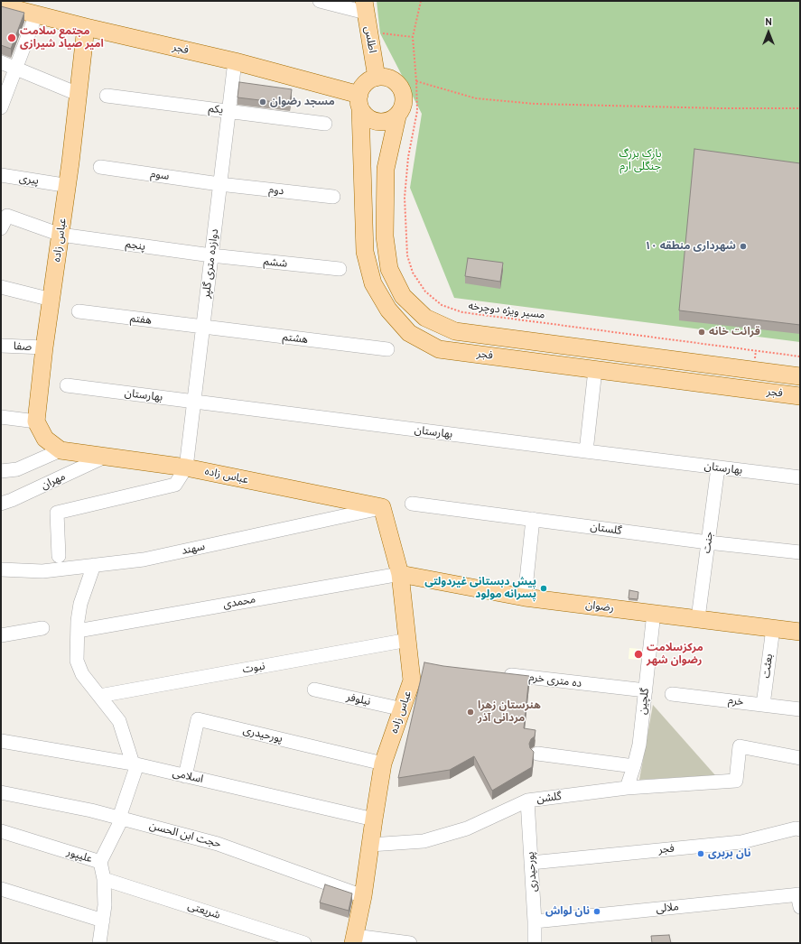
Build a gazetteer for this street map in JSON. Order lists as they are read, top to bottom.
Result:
{
  "streets": {
    "main road": [
      "اطلس",
      "فجر",
      "عباس زاده",
      "رضوان"
    ],
    "street": [
      "یکم",
      "سوم",
      "پیری",
      "دوم",
      "پنجم",
      "ششم",
      "دوازده متری گلپر",
      "هفتم",
      "هشتم",
      "صفا",
      "بهارستان",
      "مهران",
      "گلستان",
      "جنت",
      "سهند",
      "محمدی",
      "بعثت",
      "نبوت",
      "ده متری خرم",
      "نیلوفر",
      "گلچین",
      "خرم",
      "پورحیدری",
      "اسلامی",
      "گلشن",
      "حجت ابن الحسن",
      "علیپور",
      "ملالی",
      "شریعتی"
    ],
    "path": ["مسیر ویژه دوچرخه"]
  },
  "crossings": [
    ["اطلس", "فجر"],
    ["فجر", "عباس زاده"],
    ["فجر", "دوازده متری گلپر"],
    ["فجر", "پورحیدری"],
    ["یکم", "دوازده متری گلپر"],
    ["سوم", "دوم"],
    ["سوم", "دوازده متری گلپر"],
    ["دوم", "دوازده متری گلپر"],
    ["عباس زاده", "پنجم"],
    ["عباس زاده", "دوازده متری گلپر"],
    ["عباس زاده", "صفا"],
    ["عباس زاده", "مهران"],
    ["عباس زاده", "سهند"],
    ["عباس زاده", "محمدی"],
    ["عباس زاده", "رضوان"],
    ["عباس زاده", "نبوت"],
    ["عباس زاده", "نیلوفر"],
    ["عباس زاده", "پورحیدری"],
    ["عباس زاده", "اسلامی"],
    ["عباس زاده", "گلشن"],
    ["عباس زاده", "حجت ابن الحسن"],
    ["پنجم", "ششم"],
    ["پنجم", "دوازده متری گلپر"],
    ["ششم", "دوازده متری گلپر"],
    ["دوازده متری گلپر", "هفتم"],
    ["دوازده متری گلپر", "هشتم"],
    ["دوازده متری گلپر", "بهارستان"],
    ["هفتم", "هشتم"],
    ["بهارستان", "جنت"],
    ["گلستان", "جنت"],
    ["جنت", "رضوان"],
    ["محمدی", "رضوان"],
    ["رضوان", "بعثت"],
    ["رضوان", "گلچین"],
    ["بعثت", "خرم"],
    ["ده متری خرم", "گلچین"],
    ["گلچین", "گلشن"],
    ["پورحیدری", "اسلامی"],
    ["پورحیدری", "گلشن"],
    ["پورحیدری", "ملالی"],
    ["علیپور", "شریعتی"]
  ],
  "parks": ["پارک بزرگ جنگلی ارم"],
  "places": [
    "مجتمع سلامت امیر صیاد شیرازی",
    "مسجد رضوان",
    "شهرداری منطقه ۱۰",
    "قرائت خانه",
    "پیش دبستانی غیردولتی پسرانه مولود",
    "مرکزسلامت رضوان شهر",
    "هنرستان زهرا مردانی آذر",
    "نان بربری",
    "نان لواش"
  ],
  "north": "top"
}
